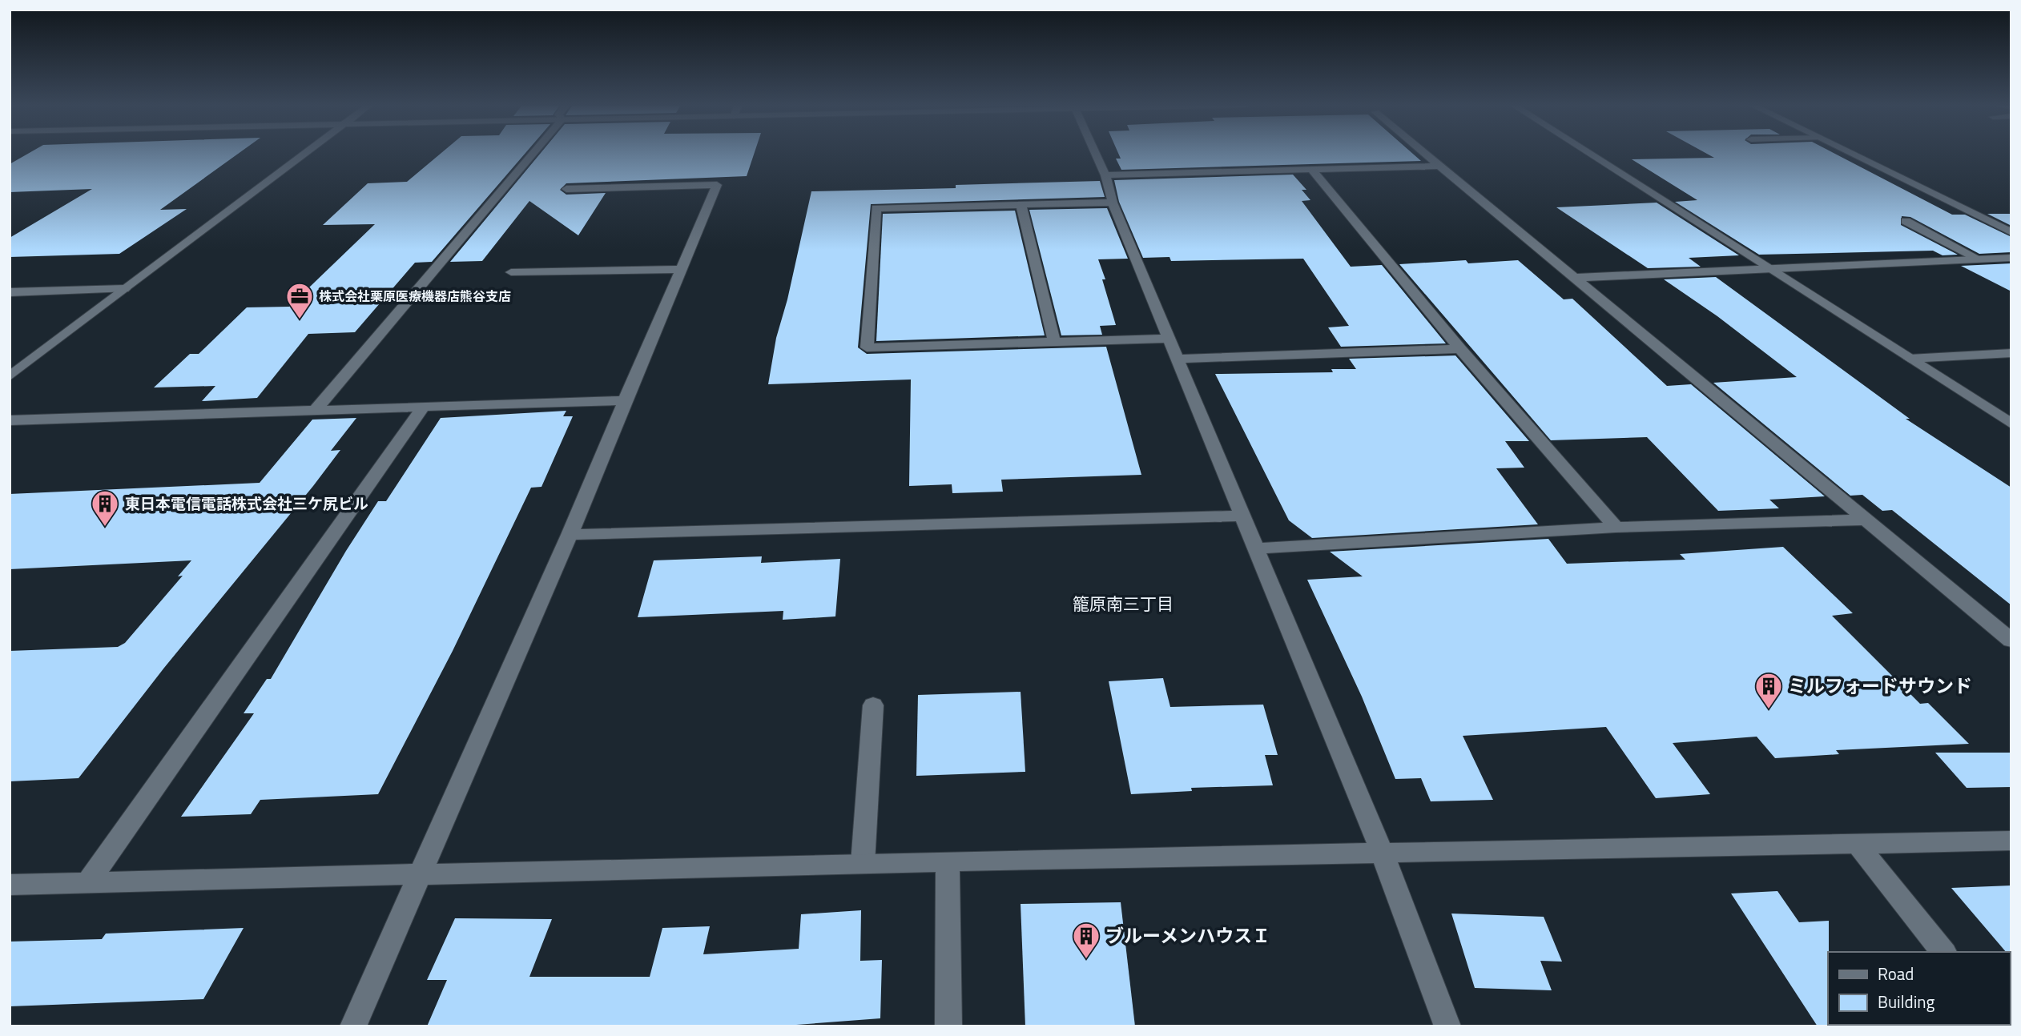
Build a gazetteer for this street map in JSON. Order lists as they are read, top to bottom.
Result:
{
  "districts": ["籠原南三丁目"],
  "places": {
    "office": ["株式会社栗原医療機器店熊谷支店"],
    "building": ["東日本電信電話株式会社三ケ尻ビル", "ミルフォードサウンド", "ブルーメンハウスＩ"]
  },
  "legend": ["Road", "Building"]
}
